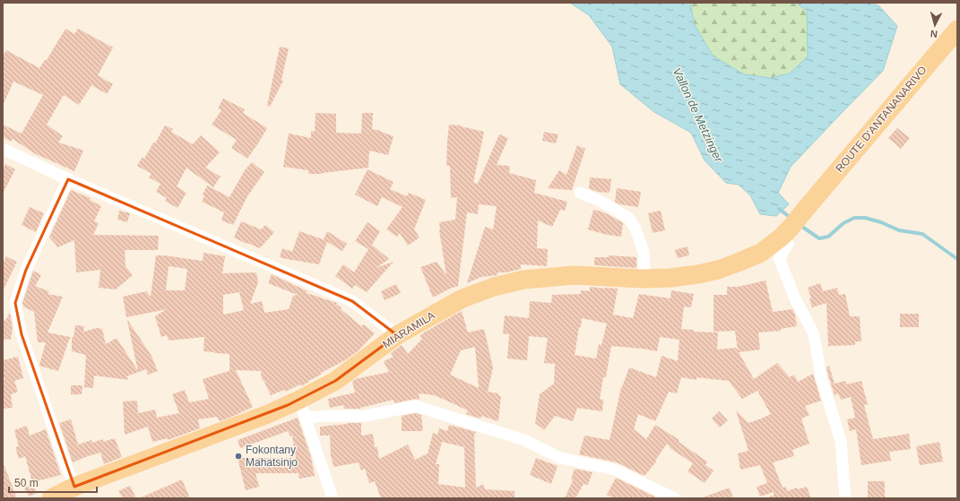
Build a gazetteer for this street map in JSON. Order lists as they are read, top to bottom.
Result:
{
  "streets": {
    "main road": ["ROUTE D'ANTANANARIVO", "MIARAMILA"]
  },
  "crossings": [
    ["ROUTE D'ANTANANARIVO", "MIARAMILA"]
  ],
  "water": ["Vallon de Metzinger"],
  "places": ["Fokontany Mahatsinjo"],
  "scale_bar": "50 m",
  "north": "bottom"
}
